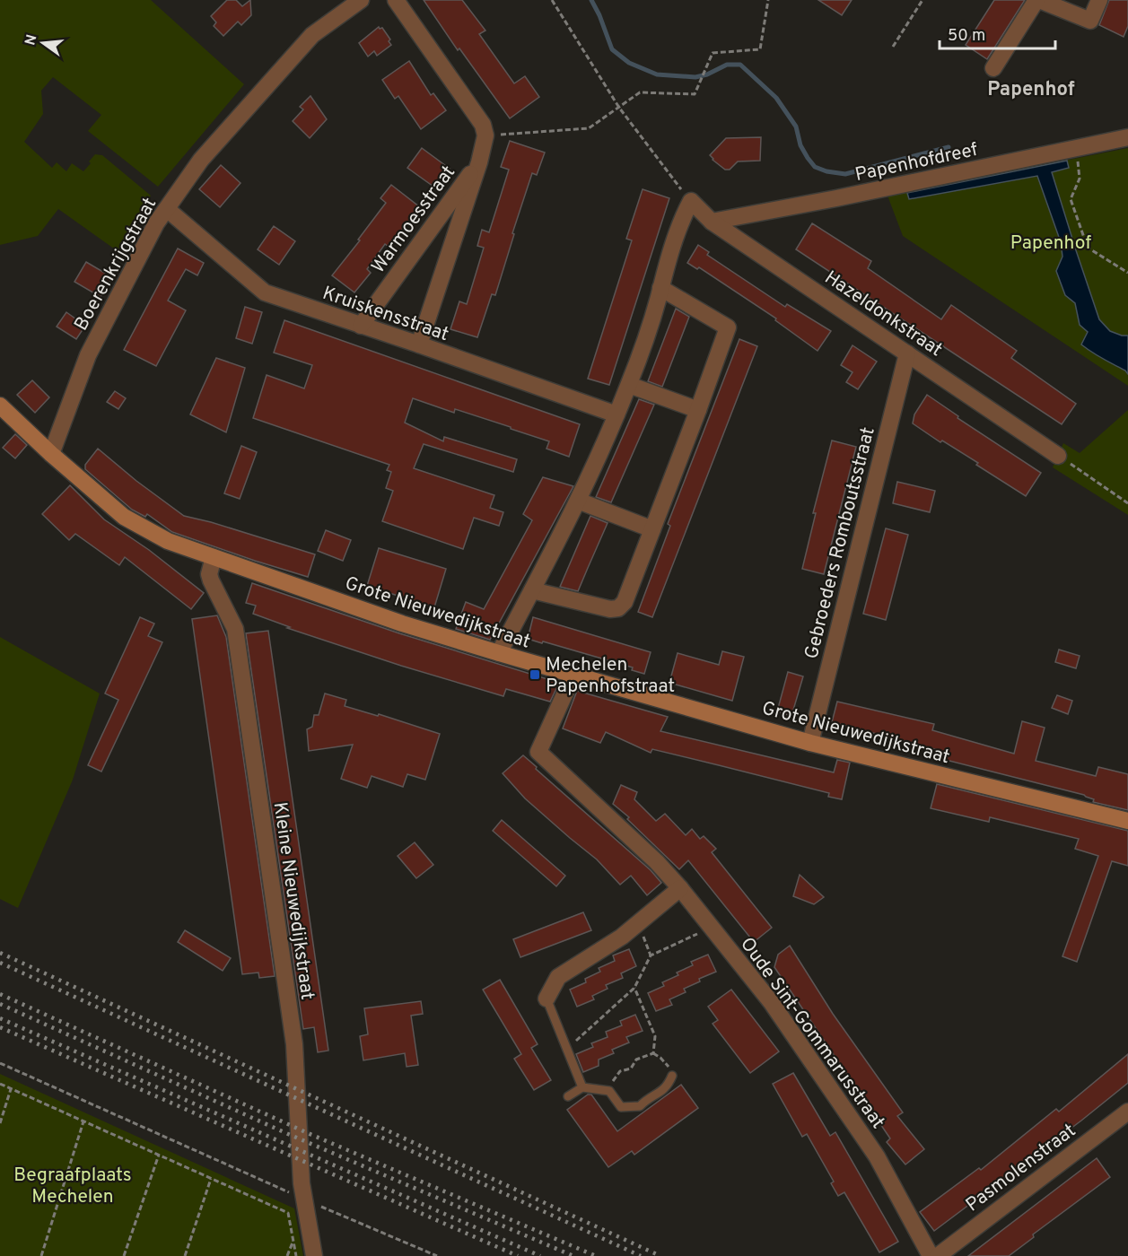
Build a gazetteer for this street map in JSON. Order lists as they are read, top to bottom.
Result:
{
  "streets": {
    "main road": ["Grote Nieuwedijkstraat"],
    "street": [
      "Papenhofdreef",
      "Warmoesstraat",
      "Boerenkrijgstraat",
      "Kruiskensstraat",
      "Hazeldonkstraat",
      "Gebroeders Romboutsstraat",
      "Kleine Nieuwedijkstraat",
      "Oude Sint-Gommarusstraat",
      "Pasmolenstraat"
    ]
  },
  "crossings": [
    ["Papenhofdreef", "Hazeldonkstraat"],
    ["Warmoesstraat", "Kruiskensstraat"],
    ["Boerenkrijgstraat", "Kruiskensstraat"],
    ["Boerenkrijgstraat", "Grote Nieuwedijkstraat"],
    ["Hazeldonkstraat", "Gebroeders Romboutsstraat"],
    ["Gebroeders Romboutsstraat", "Grote Nieuwedijkstraat"],
    ["Grote Nieuwedijkstraat", "Kleine Nieuwedijkstraat"],
    ["Grote Nieuwedijkstraat", "Oude Sint-Gommarusstraat"]
  ],
  "districts": ["Papenhof"],
  "parks": ["Papenhof", "Begraafplaats Mechelen"],
  "places": {
    "transit": ["Mechelen Papenhofstraat"]
  },
  "scale_bar": "50 m",
  "north": "left"
}
